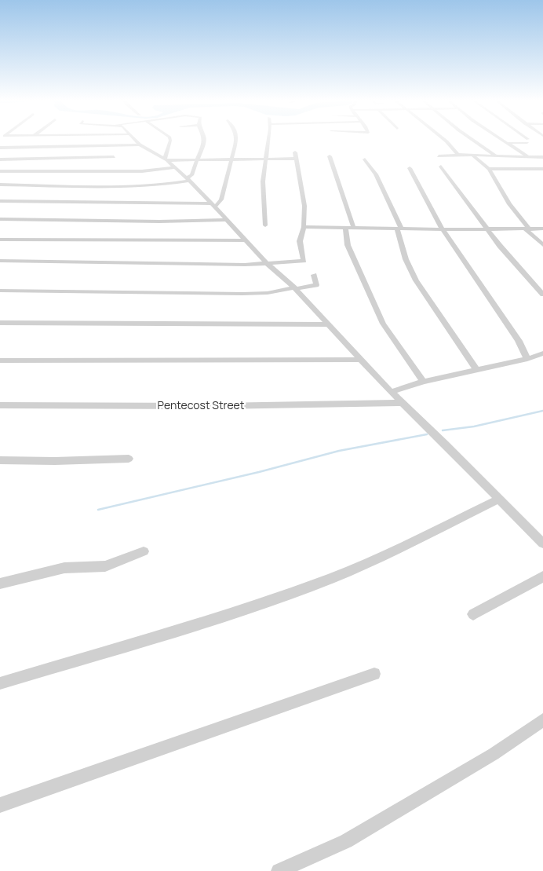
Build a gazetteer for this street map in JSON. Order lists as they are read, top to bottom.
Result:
{
  "streets": {
    "street": ["Pentecost Street"]
  }
}
